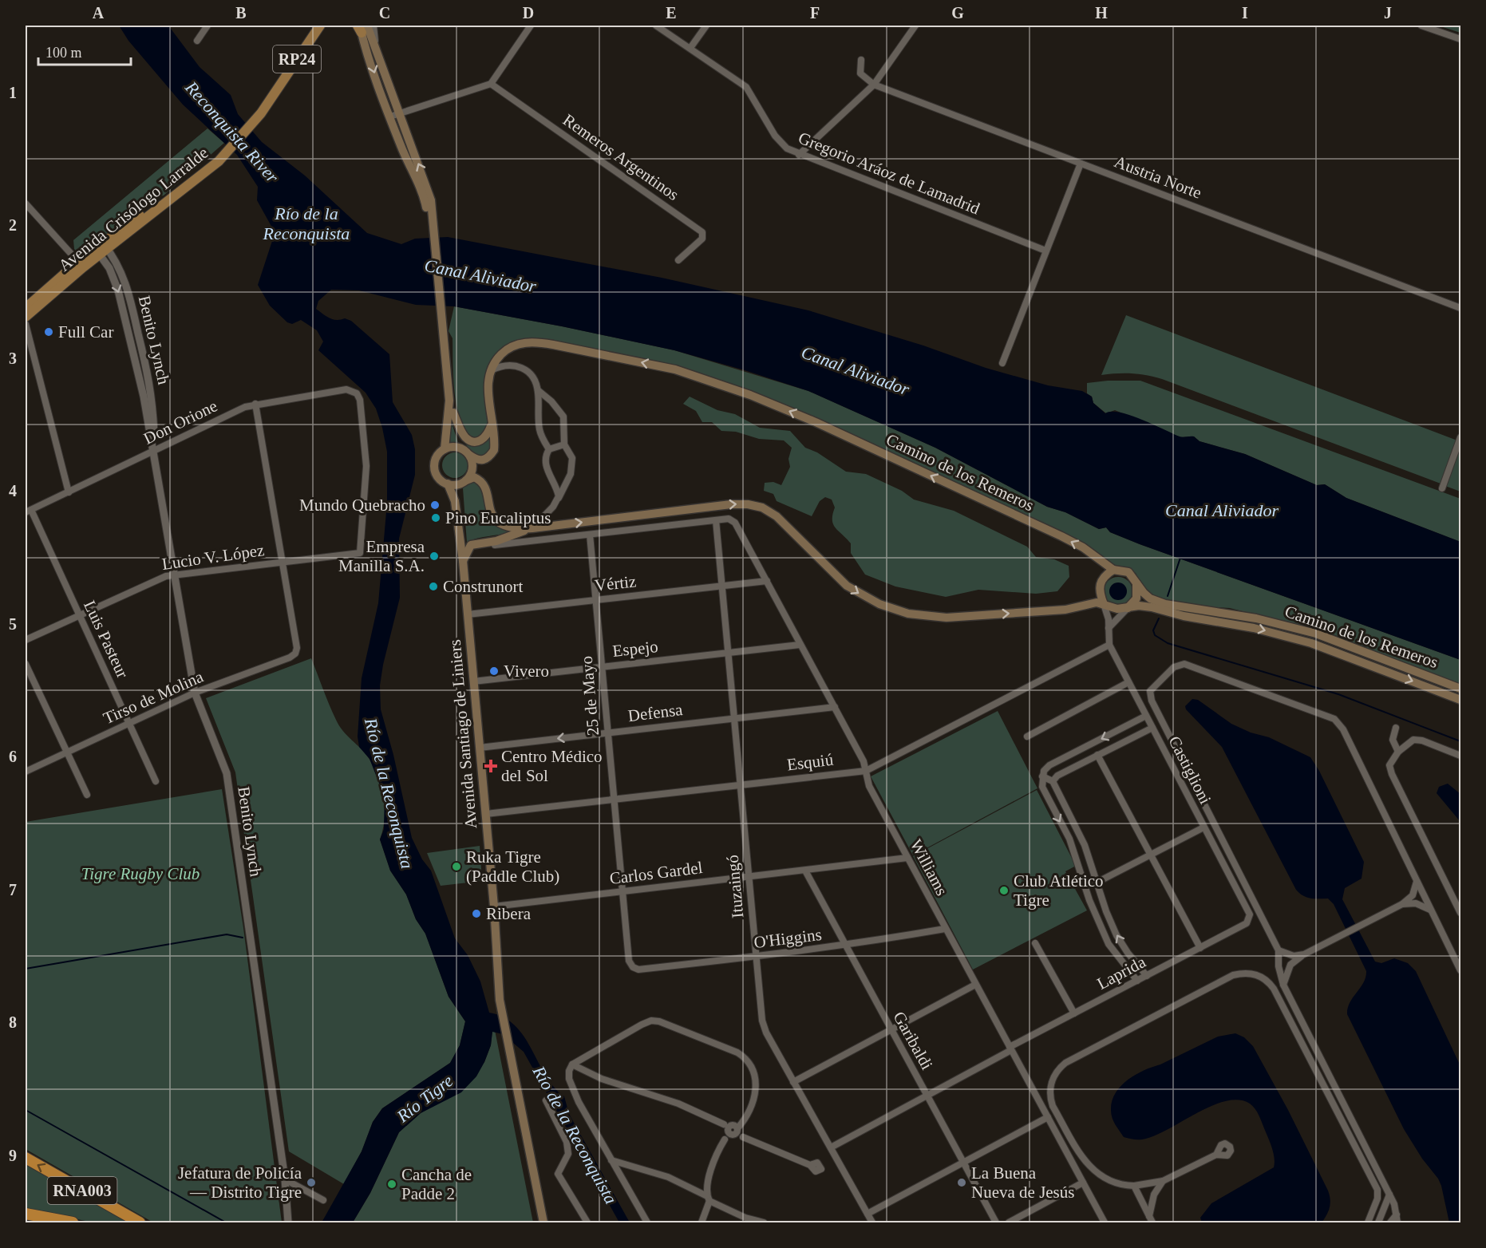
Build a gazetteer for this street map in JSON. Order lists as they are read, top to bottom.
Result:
{
  "streets": {
    "highway": ["RNA003"],
    "main road": [
      "RP24",
      "Avenida Crisólogo Larralde",
      "Camino de los Remeros",
      "Avenida Santiago de Liniers"
    ],
    "street": [
      "Remeros Argentinos",
      "Gregorio Aráoz de Lamadrid",
      "Austria Norte",
      "Benito Lynch",
      "Don Orione",
      "Lucio V. López",
      "Vértiz",
      "Luis Pasteur",
      "Espejo",
      "25 de Mayo",
      "Tirso de Molina",
      "Defensa",
      "Esquiú",
      "Castiglioni",
      "Williams",
      "Carlos Gardel",
      "Ituzaingó",
      "O'Higgins",
      "Laprida",
      "Garibaldi"
    ]
  },
  "crossings": [
    ["Avenida Crisólogo Larralde", "Benito Lynch"],
    ["Benito Lynch", "Don Orione"],
    ["Benito Lynch", "Lucio V. López"],
    ["Benito Lynch", "Tirso de Molina"],
    ["Don Orione", "Lucio V. López"],
    ["Don Orione", "Luis Pasteur"],
    ["Camino de los Remeros", "Avenida Santiago de Liniers"],
    ["Camino de los Remeros", "Castiglioni"],
    ["Lucio V. López", "Luis Pasteur"],
    ["Lucio V. López", "Tirso de Molina"],
    ["Vértiz", "25 de Mayo"],
    ["Vértiz", "Avenida Santiago de Liniers"],
    ["Vértiz", "Williams"],
    ["Vértiz", "Ituzaingó"],
    ["Luis Pasteur", "Tirso de Molina"],
    ["Espejo", "25 de Mayo"],
    ["Espejo", "Avenida Santiago de Liniers"],
    ["Espejo", "Williams"],
    ["Espejo", "Ituzaingó"],
    ["25 de Mayo", "Defensa"],
    ["25 de Mayo", "Esquiú"],
    ["25 de Mayo", "Carlos Gardel"],
    ["25 de Mayo", "O'Higgins"],
    ["Defensa", "Avenida Santiago de Liniers"],
    ["Defensa", "Williams"],
    ["Defensa", "Ituzaingó"],
    ["Avenida Santiago de Liniers", "Esquiú"],
    ["Avenida Santiago de Liniers", "Carlos Gardel"],
    ["Esquiú", "Castiglioni"],
    ["Esquiú", "Williams"],
    ["Esquiú", "Ituzaingó"],
    ["Castiglioni", "Laprida"],
    ["Williams", "Carlos Gardel"],
    ["Williams", "Ituzaingó"],
    ["Williams", "O'Higgins"],
    ["Williams", "Laprida"],
    ["Carlos Gardel", "Ituzaingó"],
    ["Carlos Gardel", "Garibaldi"],
    ["Ituzaingó", "O'Higgins"],
    ["Ituzaingó", "Laprida"],
    ["O'Higgins", "Garibaldi"],
    ["Laprida", "Garibaldi"]
  ],
  "one_way": ["Defensa"],
  "water": [
    "Reconquista River",
    "Río de la Reconquista",
    "Canal Aliviador",
    "Río Tigre"
  ],
  "parks": ["Tigre Rugby Club"],
  "places": {
    "other": [
      "Full Car",
      "Mundo Quebracho",
      "Pino Eucaliptus",
      "Empresa Manilla S.A.",
      "Construnort",
      "Vivero",
      "Ruka Tigre (Paddle Club)",
      "Club Atlético Tigre",
      "Ribera",
      "Jefatura de Policía — Distrito Tigre",
      "La Buena Nueva de Jesús",
      "Cancha de Padde 2"
    ],
    "health": ["Centro Médico del Sol"]
  },
  "scale_bar": "100 m",
  "grid": {
    "columns": [
      "A",
      "B",
      "C",
      "D",
      "E",
      "F",
      "G",
      "H",
      "I",
      "J"
    ],
    "rows": [
      "1",
      "2",
      "3",
      "4",
      "5",
      "6",
      "7",
      "8",
      "9"
    ]
  }
}
